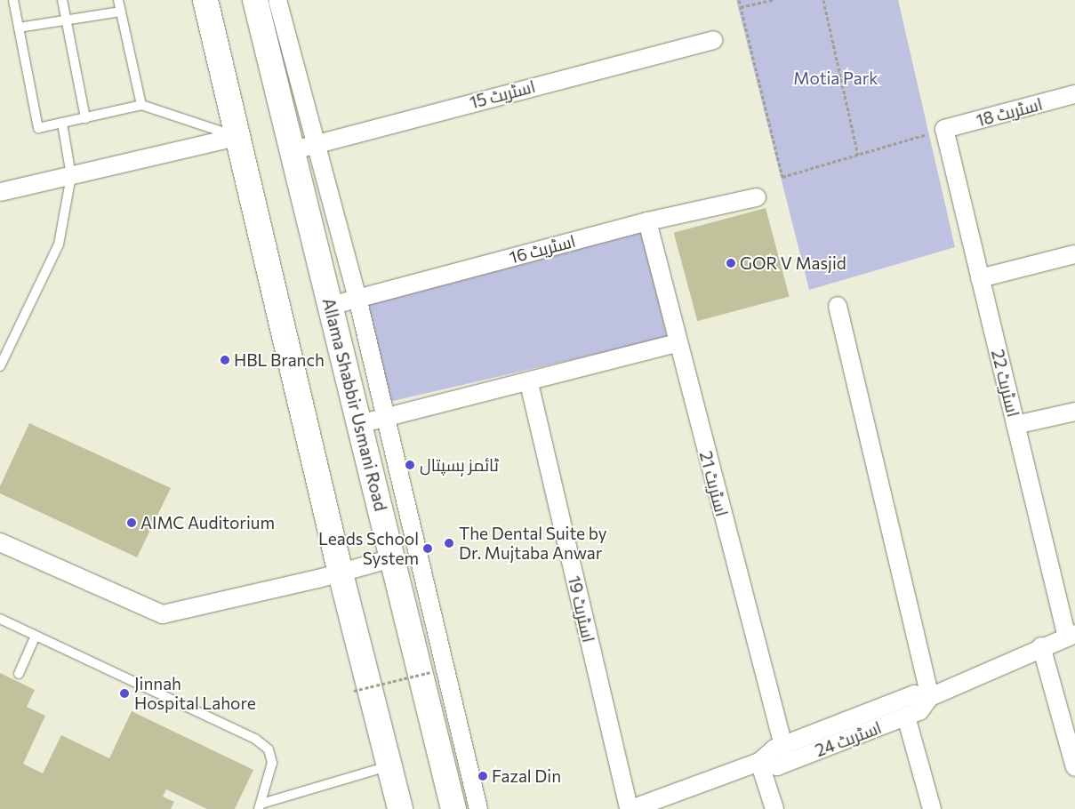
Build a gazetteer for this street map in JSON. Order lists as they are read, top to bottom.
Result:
{
  "streets": {
    "main road": ["Allama Shabbir Usmani Road"],
    "street": [
      "اسٹریٹ 15",
      "اسٹریٹ 18",
      "اسٹریٹ 16",
      "اسٹریٹ 22",
      "اسٹریٹ 21",
      "اسٹریٹ 19",
      "اسٹریٹ 24"
    ]
  },
  "crossings": [
    ["اسٹریٹ 15", "Allama Shabbir Usmani Road"],
    ["اسٹریٹ 18", "اسٹریٹ 22"],
    ["اسٹریٹ 16", "Allama Shabbir Usmani Road"],
    ["اسٹریٹ 16", "اسٹریٹ 21"],
    ["اسٹریٹ 22", "اسٹریٹ 24"],
    ["اسٹریٹ 21", "اسٹریٹ 24"],
    ["اسٹریٹ 19", "اسٹریٹ 24"]
  ],
  "parks": ["Motia Park"],
  "places": [
    "GOR V Masjid",
    "HBL Branch",
    "ٹائمز ہسپتال",
    "AIMC Auditorium",
    "The Dental Suite by Dr. Mujtaba Anwar",
    "Leads School System",
    "Jinnah Hospital Lahore",
    "Fazal Din"
  ]
}
